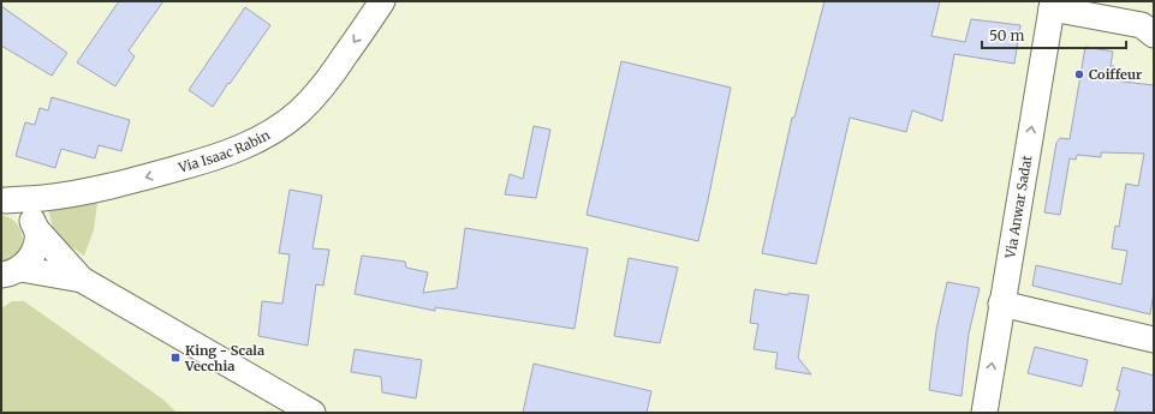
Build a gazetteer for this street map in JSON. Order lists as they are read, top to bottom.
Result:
{
  "streets": {
    "street": ["Via Isaac Rabin", "Via Anwar Sadat"]
  },
  "one_way": ["Via Isaac Rabin", "Via Anwar Sadat"],
  "places": {
    "other": ["Coiffeur"],
    "transit": ["King - Scala Vecchia"]
  },
  "scale_bar": "50 m"
}
